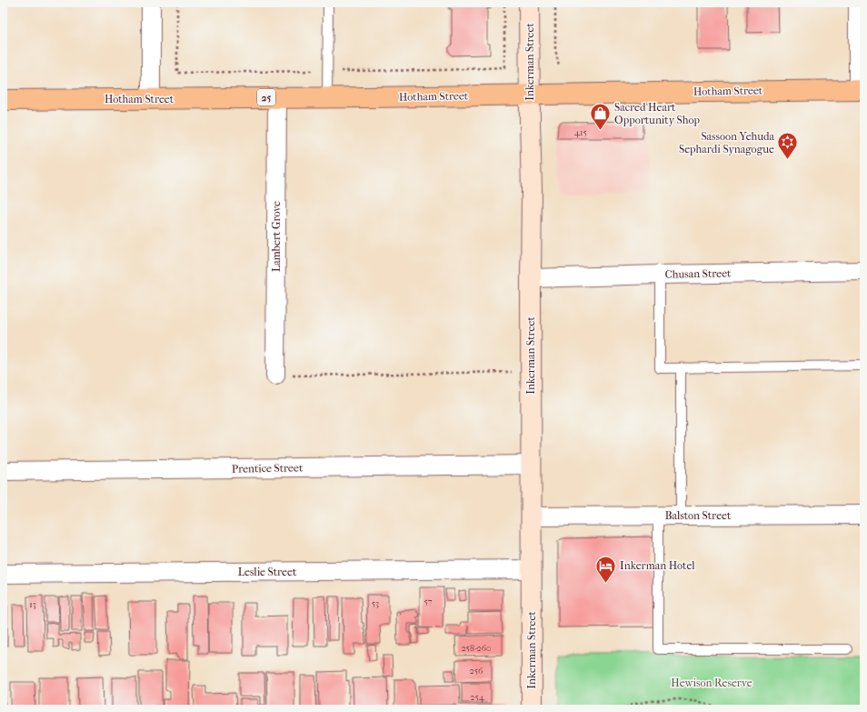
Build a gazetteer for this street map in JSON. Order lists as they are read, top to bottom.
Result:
{
  "streets": {
    "main road": ["Hotham Street", "25"],
    "street": [
      "Inkerman Street",
      "Lambert Grove",
      "Chusan Street",
      "Prentice Street",
      "Balston Street",
      "Leslie Street"
    ]
  },
  "crossings": [
    ["Inkerman Street", "Hotham Street"],
    ["Inkerman Street", "Chusan Street"],
    ["Inkerman Street", "Prentice Street"],
    ["Inkerman Street", "Balston Street"],
    ["Inkerman Street", "Leslie Street"],
    ["Hotham Street", "Lambert Grove"]
  ],
  "parks": ["Hewison Reserve"],
  "places": {
    "shop": ["Sacred Heart Opportunity Shop"],
    "synagogue": ["Sassoon Yehuda Sephardi Synagogue"],
    "hotel": ["Inkerman Hotel"]
  },
  "house_numbers": [
    "415",
    "57",
    "53",
    "13",
    "258-260",
    "256",
    "254"
  ]
}
